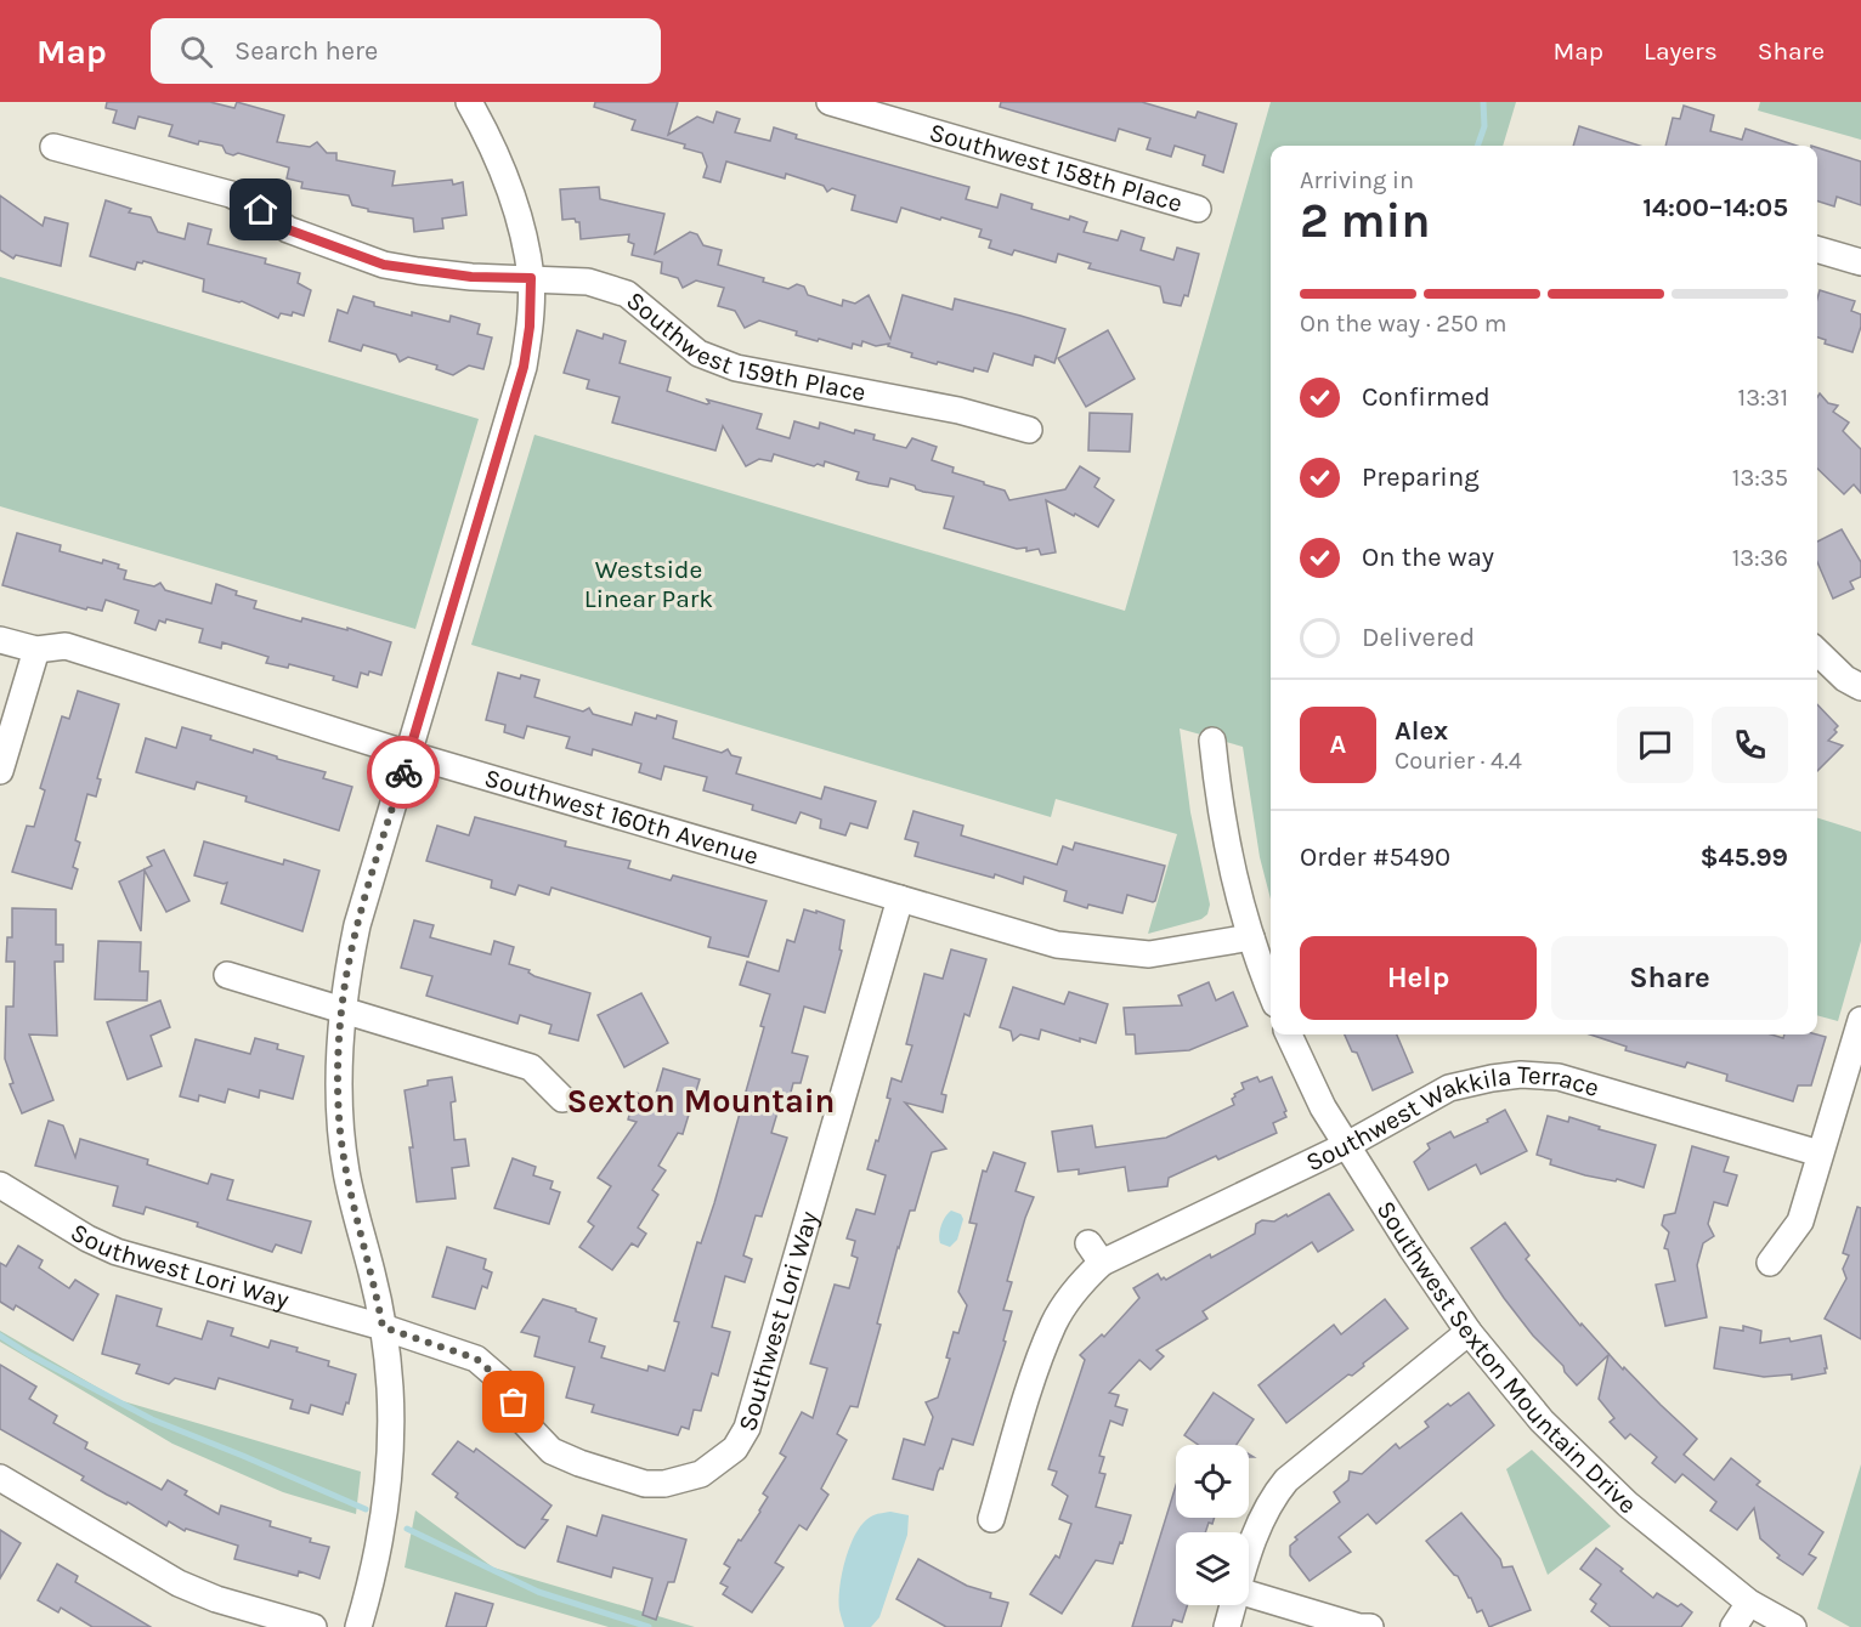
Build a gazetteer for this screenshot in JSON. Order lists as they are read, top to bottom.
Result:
{
  "streets": {
    "street": [
      "Southwest 158th Place",
      "Southwest 159th Place",
      "Southwest 160th Avenue",
      "Southwest Wakkila Terrace",
      "Southwest Lori Way",
      "Southwest Sexton Mountain Drive"
    ]
  },
  "crossings": [
    ["Southwest 160th Avenue", "Southwest Lori Way"],
    ["Southwest Wakkila Terrace", "Southwest Sexton Mountain Drive"]
  ],
  "districts": ["Sexton Mountain"],
  "parks": ["Westside Linear Park"],
  "page": {
    "header": "Map",
    "search": "Search here",
    "nav": ["Map", "Layers", "Share"],
    "heading": ["2 min", "Arriving in", "14:00–14:05"],
    "panel": [
      "Alex",
      "Courier · 4.4",
      "Order #5490",
      "$45.99"
    ],
    "bar": "On the way · 250 m",
    "list": [
      ["Confirmed", "13:31"],
      ["Preparing", "13:35"],
      ["On the way", "13:36"],
      "Delivered"
    ],
    "round": "A",
    "buttons": ["Help", "Share"]
  }
}
